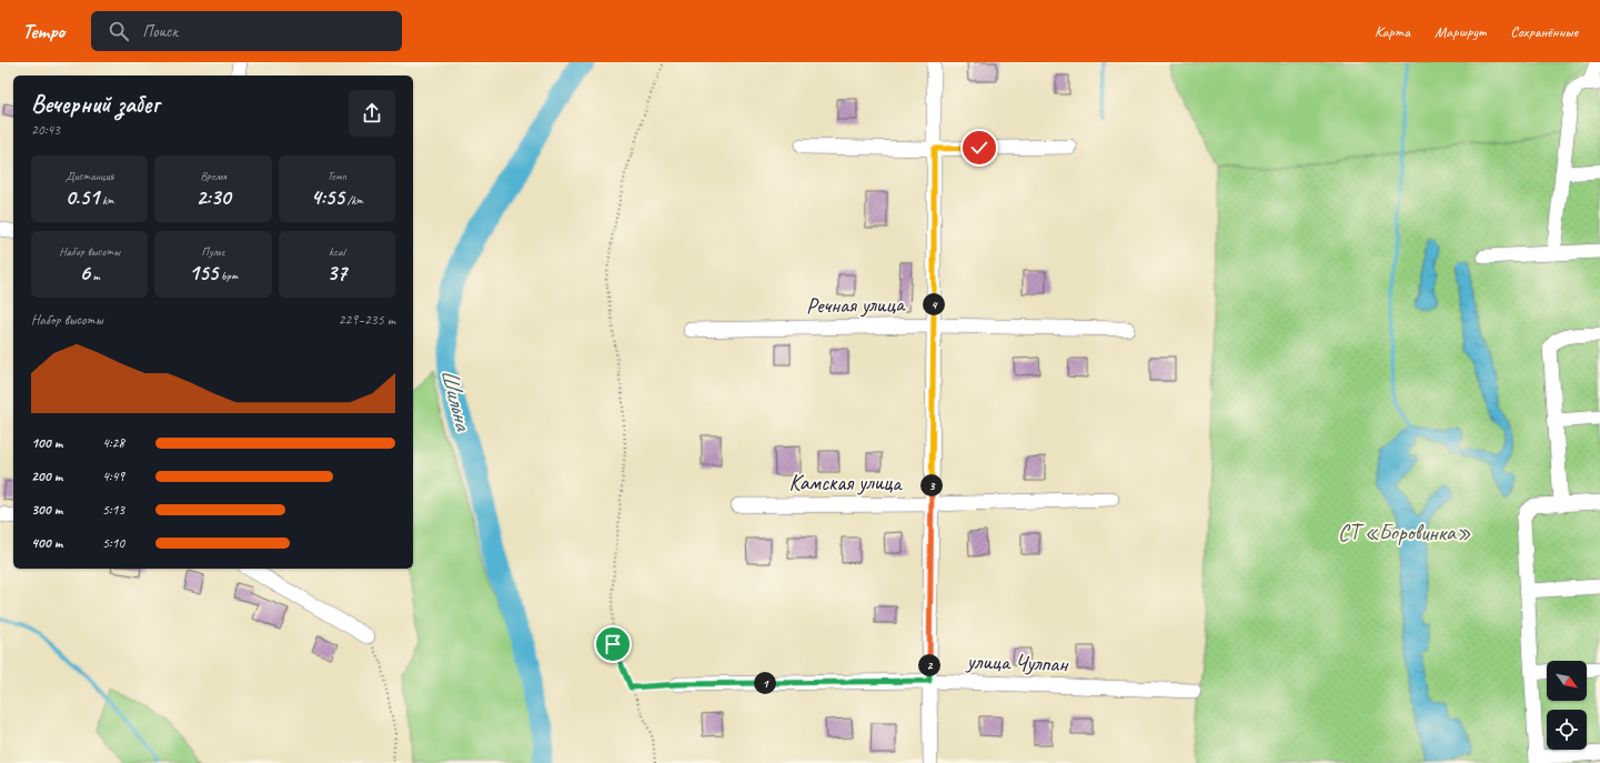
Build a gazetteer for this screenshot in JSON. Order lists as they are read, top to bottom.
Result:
{
  "streets": {
    "street": ["Речная улица", "Камская улица", "улица Чулпан"]
  },
  "water": ["Шильна"],
  "parks": ["СТ «Боровинка»"],
  "north": "bottom right",
  "page": {
    "header": "Tempo",
    "search": "Поиск",
    "nav": ["Карта", "Маршрут", "Сохранённые"],
    "heading": ["Вечерний забег", "20:43"],
    "stats": [
      ["Дистанция", "0.51 km"],
      ["Время", "2:30"],
      ["Темп", "4:55 /km"],
      ["Набор высоты", "6 m"],
      ["Пульс", "155 bpm"],
      ["kcal", "37"]
    ],
    "pins": [
      "4",
      "3",
      "2",
      "1"
    ],
    "chart": ["Набор высоты", "229–235 m"],
    "list": [
      {
        "name": "100 m",
        "note": "4:28"
      },
      {
        "name": "200 m",
        "note": "4:49"
      },
      {
        "name": "300 m",
        "note": "5:13"
      },
      {
        "name": "400 m",
        "note": "5:10"
      }
    ]
  }
}
